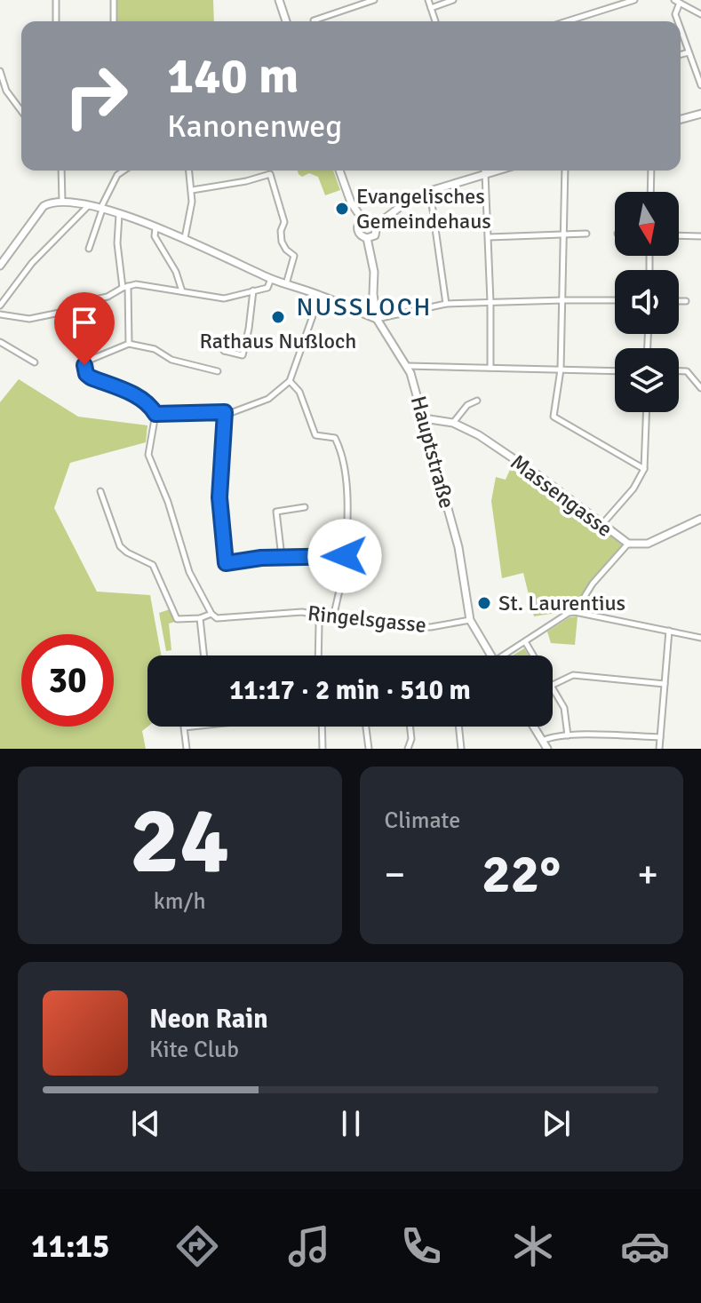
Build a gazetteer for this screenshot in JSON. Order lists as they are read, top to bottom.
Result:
{
  "streets": {
    "main road": ["Hauptstraße", "Massengasse"],
    "street": ["Ringelsgasse"]
  },
  "crossings": [
    ["Hauptstraße", "Massengasse"],
    ["Hauptstraße", "Ringelsgasse"]
  ],
  "districts": ["NUSSLOCH"],
  "places": ["Evangelisches Gemeindehaus", "Rathaus Nußloch", "St. Laurentius"],
  "north": "bottom",
  "page": {
    "turn": ["140 m", "Kanonenweg"],
    "limit": "30",
    "trip": "11:17 · 2 min · 510 m",
    "tile": [
      ["24", "km/h"],
      "Climate"
    ],
    "heat": ["−", "22°", "+"],
    "song": ["Neon Rain", "Kite Club"],
    "tabs": "11:15"
  }
}
